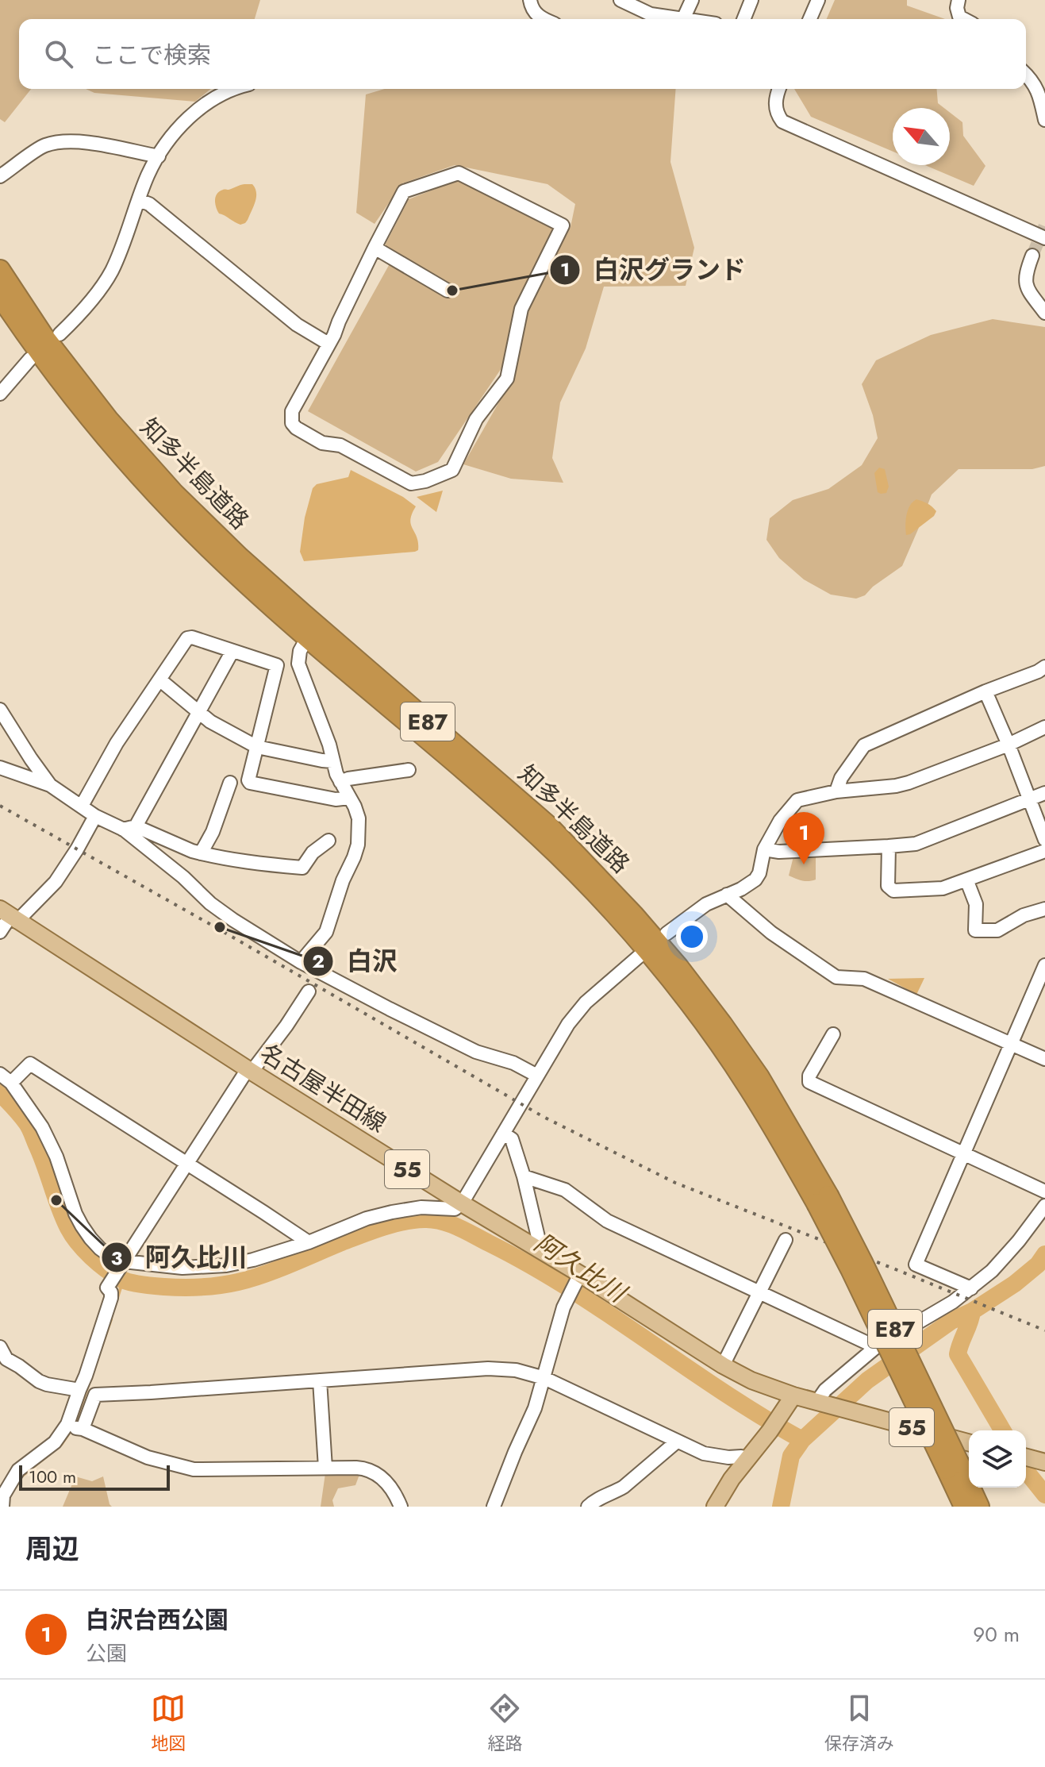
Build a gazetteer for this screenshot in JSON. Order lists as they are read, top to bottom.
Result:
{
  "streets": {
    "highway": ["知多半島道路", "E87"],
    "main road": ["名古屋半田線", "55"]
  },
  "water": ["阿久比川"],
  "places": ["白沢グランド", "白沢", "阿久比川"],
  "scale_bar": "100 m",
  "north": "top left",
  "page": {
    "search": "ここで検索",
    "pins": "1",
    "scale": "100 m",
    "heading": "周辺",
    "list": [
      {
        "mark": "1",
        "name": "白沢台西公園",
        "note": "公園",
        "value": "90 m"
      }
    ],
    "nav": ["地図", "経路", "保存済み"]
  }
}
